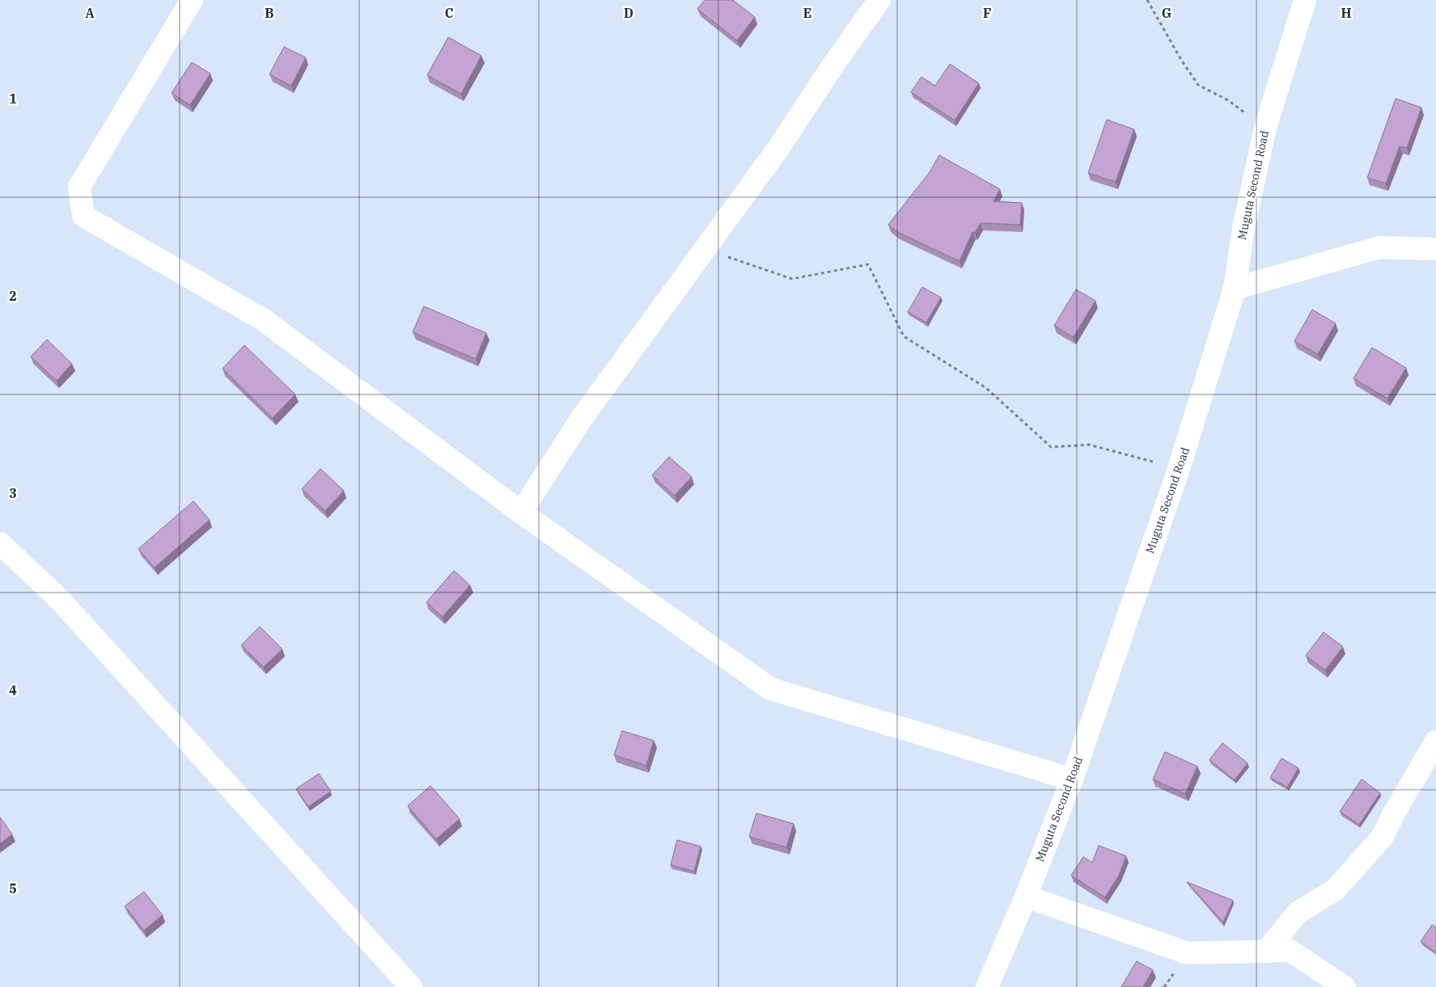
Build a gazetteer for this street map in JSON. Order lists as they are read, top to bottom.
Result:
{
  "streets": {
    "street": ["Muguta Second Road"]
  },
  "grid": {
    "columns": [
      "A",
      "B",
      "C",
      "D",
      "E",
      "F",
      "G",
      "H"
    ],
    "rows": [
      "1",
      "2",
      "3",
      "4",
      "5"
    ]
  }
}
